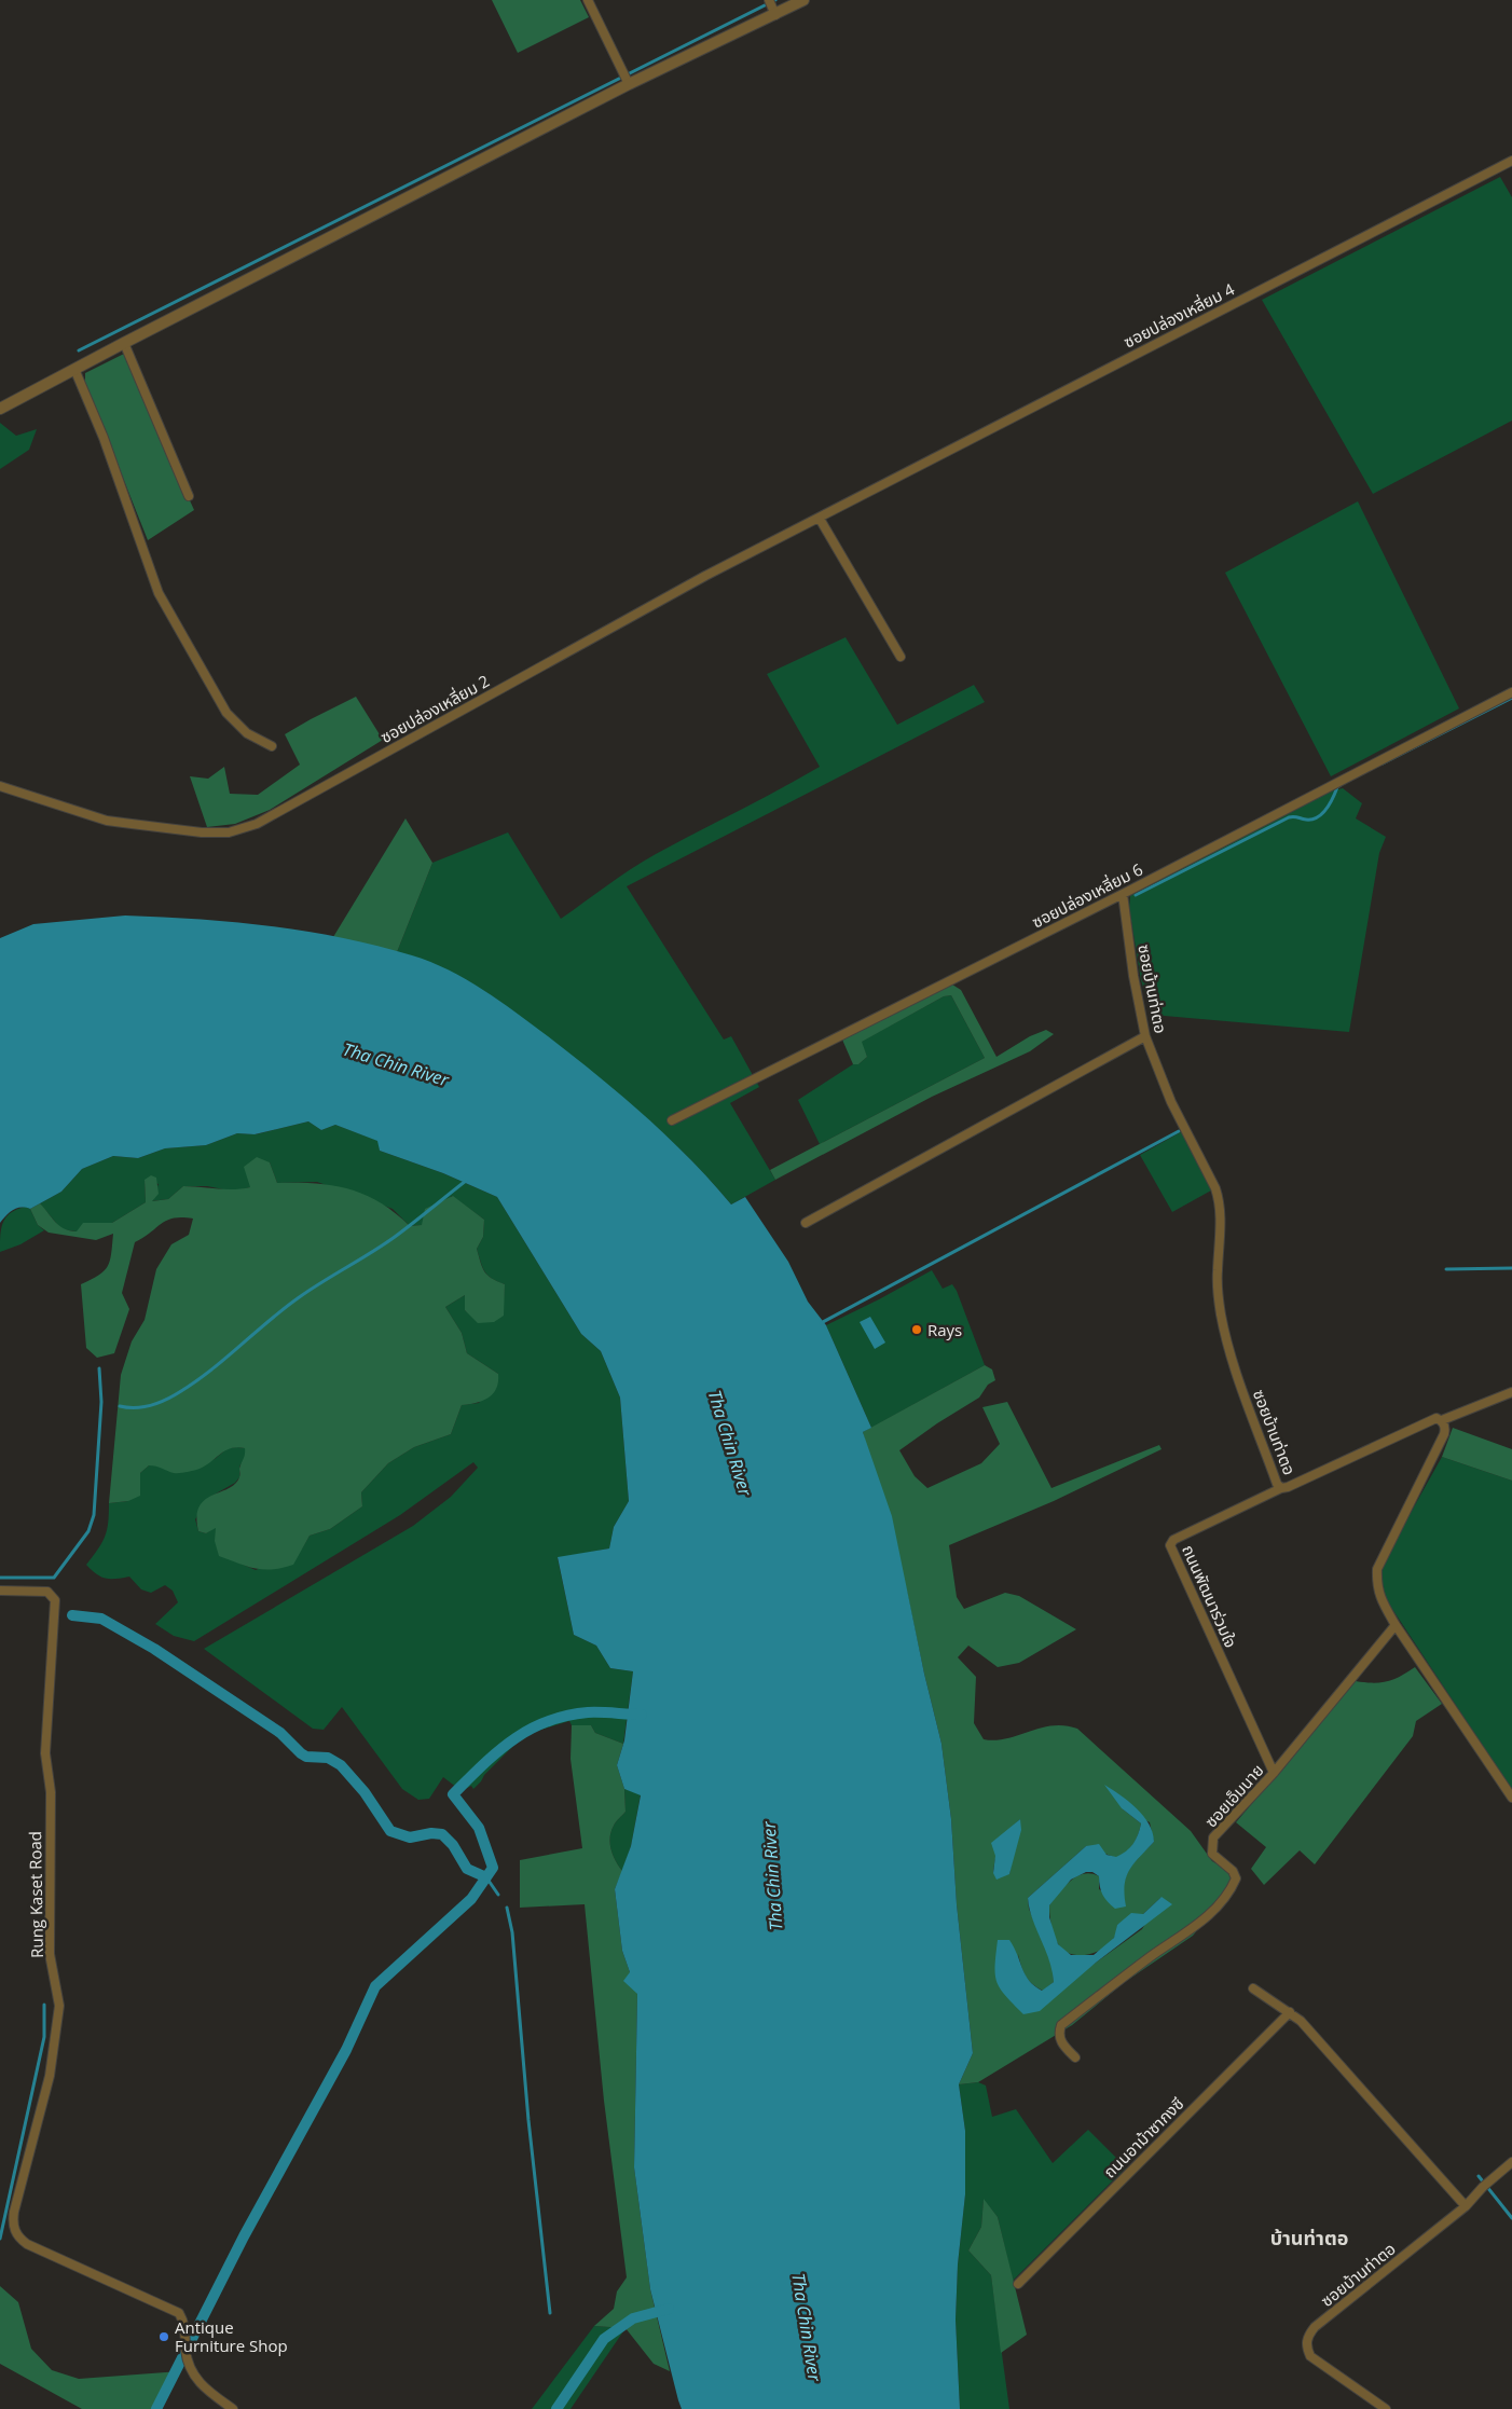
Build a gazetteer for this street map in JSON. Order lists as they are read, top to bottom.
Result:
{
  "streets": {
    "street": [
      "ซอยปล่องเหลี่ยม 4",
      "ซอยปล่องเหลี่ยม 2",
      "ซอยปล่องเหลี่ยม 6",
      "ซอยบ้านท่าตอ",
      "ถนนพัฒนาร่วมใจ",
      "ซอยเอ็มนาย",
      "Rung Kaset Road",
      "ถนนอาม้าซากงซี"
    ]
  },
  "crossings": [
    ["ซอยปล่องเหลี่ยม 4", "ซอยปล่องเหลี่ยม 2"],
    ["ซอยปล่องเหลี่ยม 6", "ซอยบ้านท่าตอ"],
    ["ซอยบ้านท่าตอ", "ถนนพัฒนาร่วมใจ"],
    ["ถนนพัฒนาร่วมใจ", "ซอยเอ็มนาย"]
  ],
  "districts": ["บ้านท่าตอ"],
  "water": ["Tha Chin River"],
  "places": ["Rays", "Antique Furniture Shop"]
}
